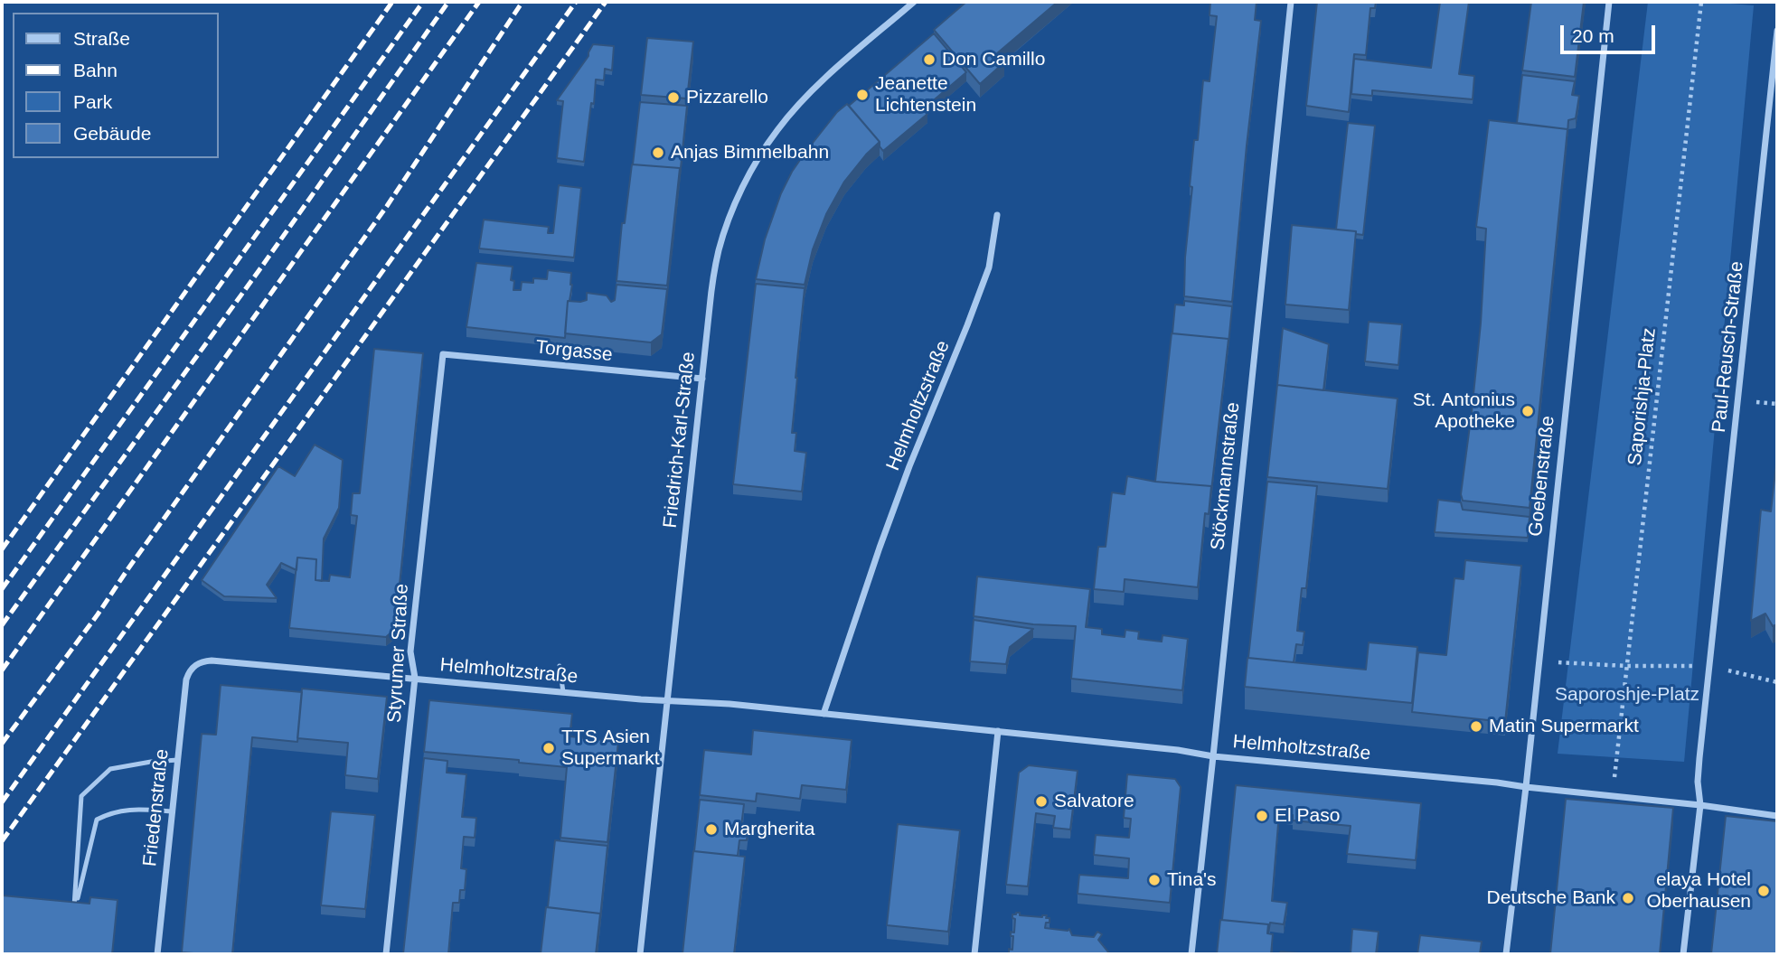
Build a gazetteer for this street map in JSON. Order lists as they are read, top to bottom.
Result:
{
  "streets": {
    "street": [
      "Paul-Reusch-Straße",
      "Torgasse",
      "Helmholtzstraße",
      "Friedrich-Karl-Straße",
      "Stöckmannstraße",
      "Goebenstraße",
      "Styrumer Straße",
      "Friedenstraße"
    ],
    "path": ["Saporishja-Platz"]
  },
  "crossings": [
    ["Paul-Reusch-Straße", "Helmholtzstraße"],
    ["Torgasse", "Friedrich-Karl-Straße"],
    ["Torgasse", "Styrumer Straße"],
    ["Saporishja-Platz", "Helmholtzstraße"],
    ["Helmholtzstraße", "Friedrich-Karl-Straße"],
    ["Helmholtzstraße", "Stöckmannstraße"],
    ["Helmholtzstraße", "Goebenstraße"],
    ["Helmholtzstraße", "Styrumer Straße"],
    ["Helmholtzstraße", "Friedenstraße"]
  ],
  "parks": ["Saporoshje-Platz"],
  "places": [
    "Don Camillo",
    "Jeanette Lichtenstein",
    "Pizzarello",
    "Anjas Bimmelbahn",
    "St. Antonius Apotheke",
    "Matin Supermarkt",
    "TTS Asien Supermarkt",
    "Salvatore",
    "El Paso",
    "Margherita",
    "Tina's",
    "elaya Hotel Oberhausen",
    "Deutsche Bank"
  ],
  "legend": [
    "Straße",
    "Bahn",
    "Park",
    "Gebäude"
  ],
  "scale_bar": "20 m"
}
